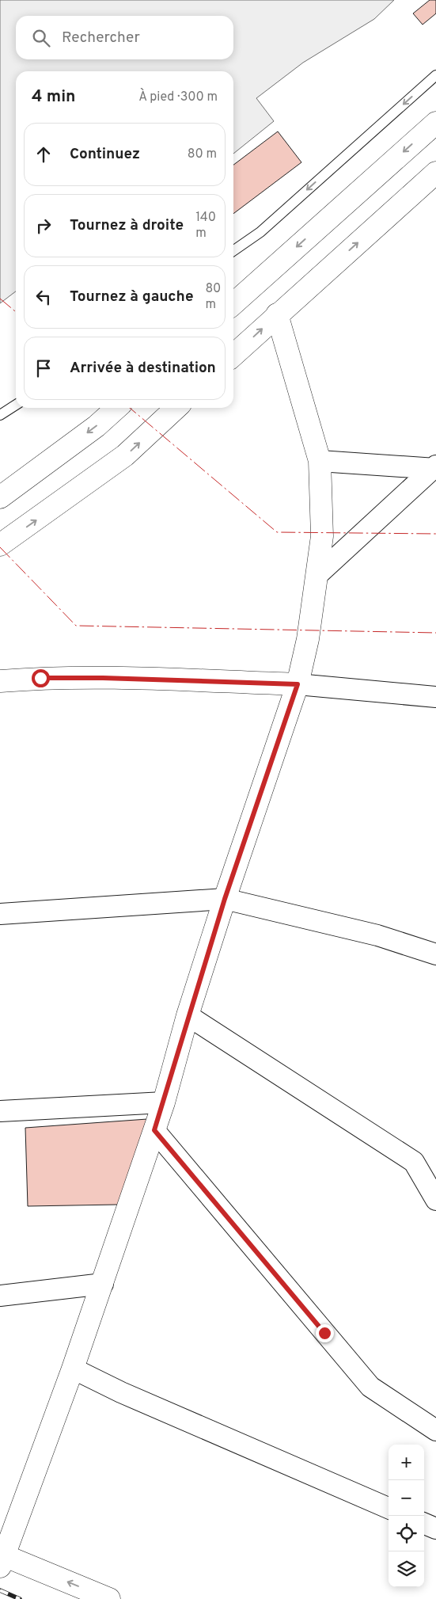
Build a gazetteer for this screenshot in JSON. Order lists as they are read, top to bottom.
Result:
{
  "page": {
    "search": "Rechercher",
    "heading": ["4 min", "À pied · 300 m"],
    "list": [
      ["Continuez", "80 m"],
      ["Tournez à droite", "140 m"],
      ["Tournez à gauche", "80 m"],
      "Arrivée à destination"
    ],
    "map_buttons": ["+", "−"]
  }
}
